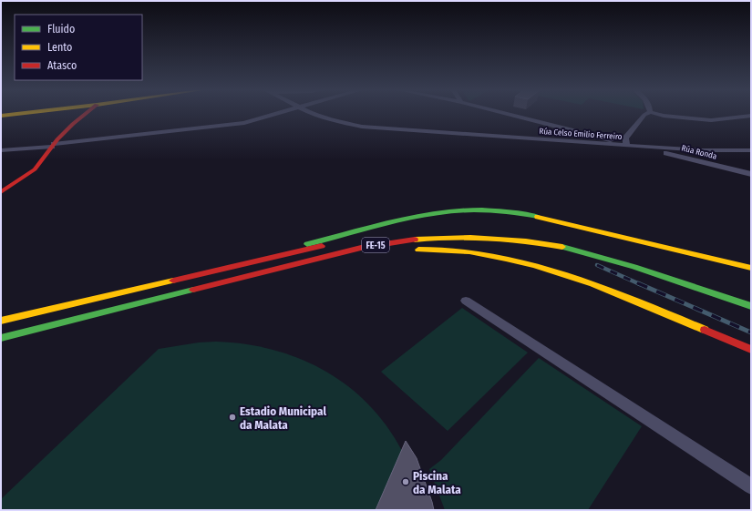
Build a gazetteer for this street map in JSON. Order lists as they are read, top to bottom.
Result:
{
  "streets": {
    "main road": ["FE-15"],
    "street": ["Rúa Celso Emilio Ferreiro", "Rúa Ronda"]
  },
  "crossings": [
    ["Rúa Celso Emilio Ferreiro", "Rúa Ronda"]
  ],
  "places": ["Estadio Municipal da Malata", "Piscina da Malata"],
  "legend": ["Fluido", "Lento", "Atasco"]
}
